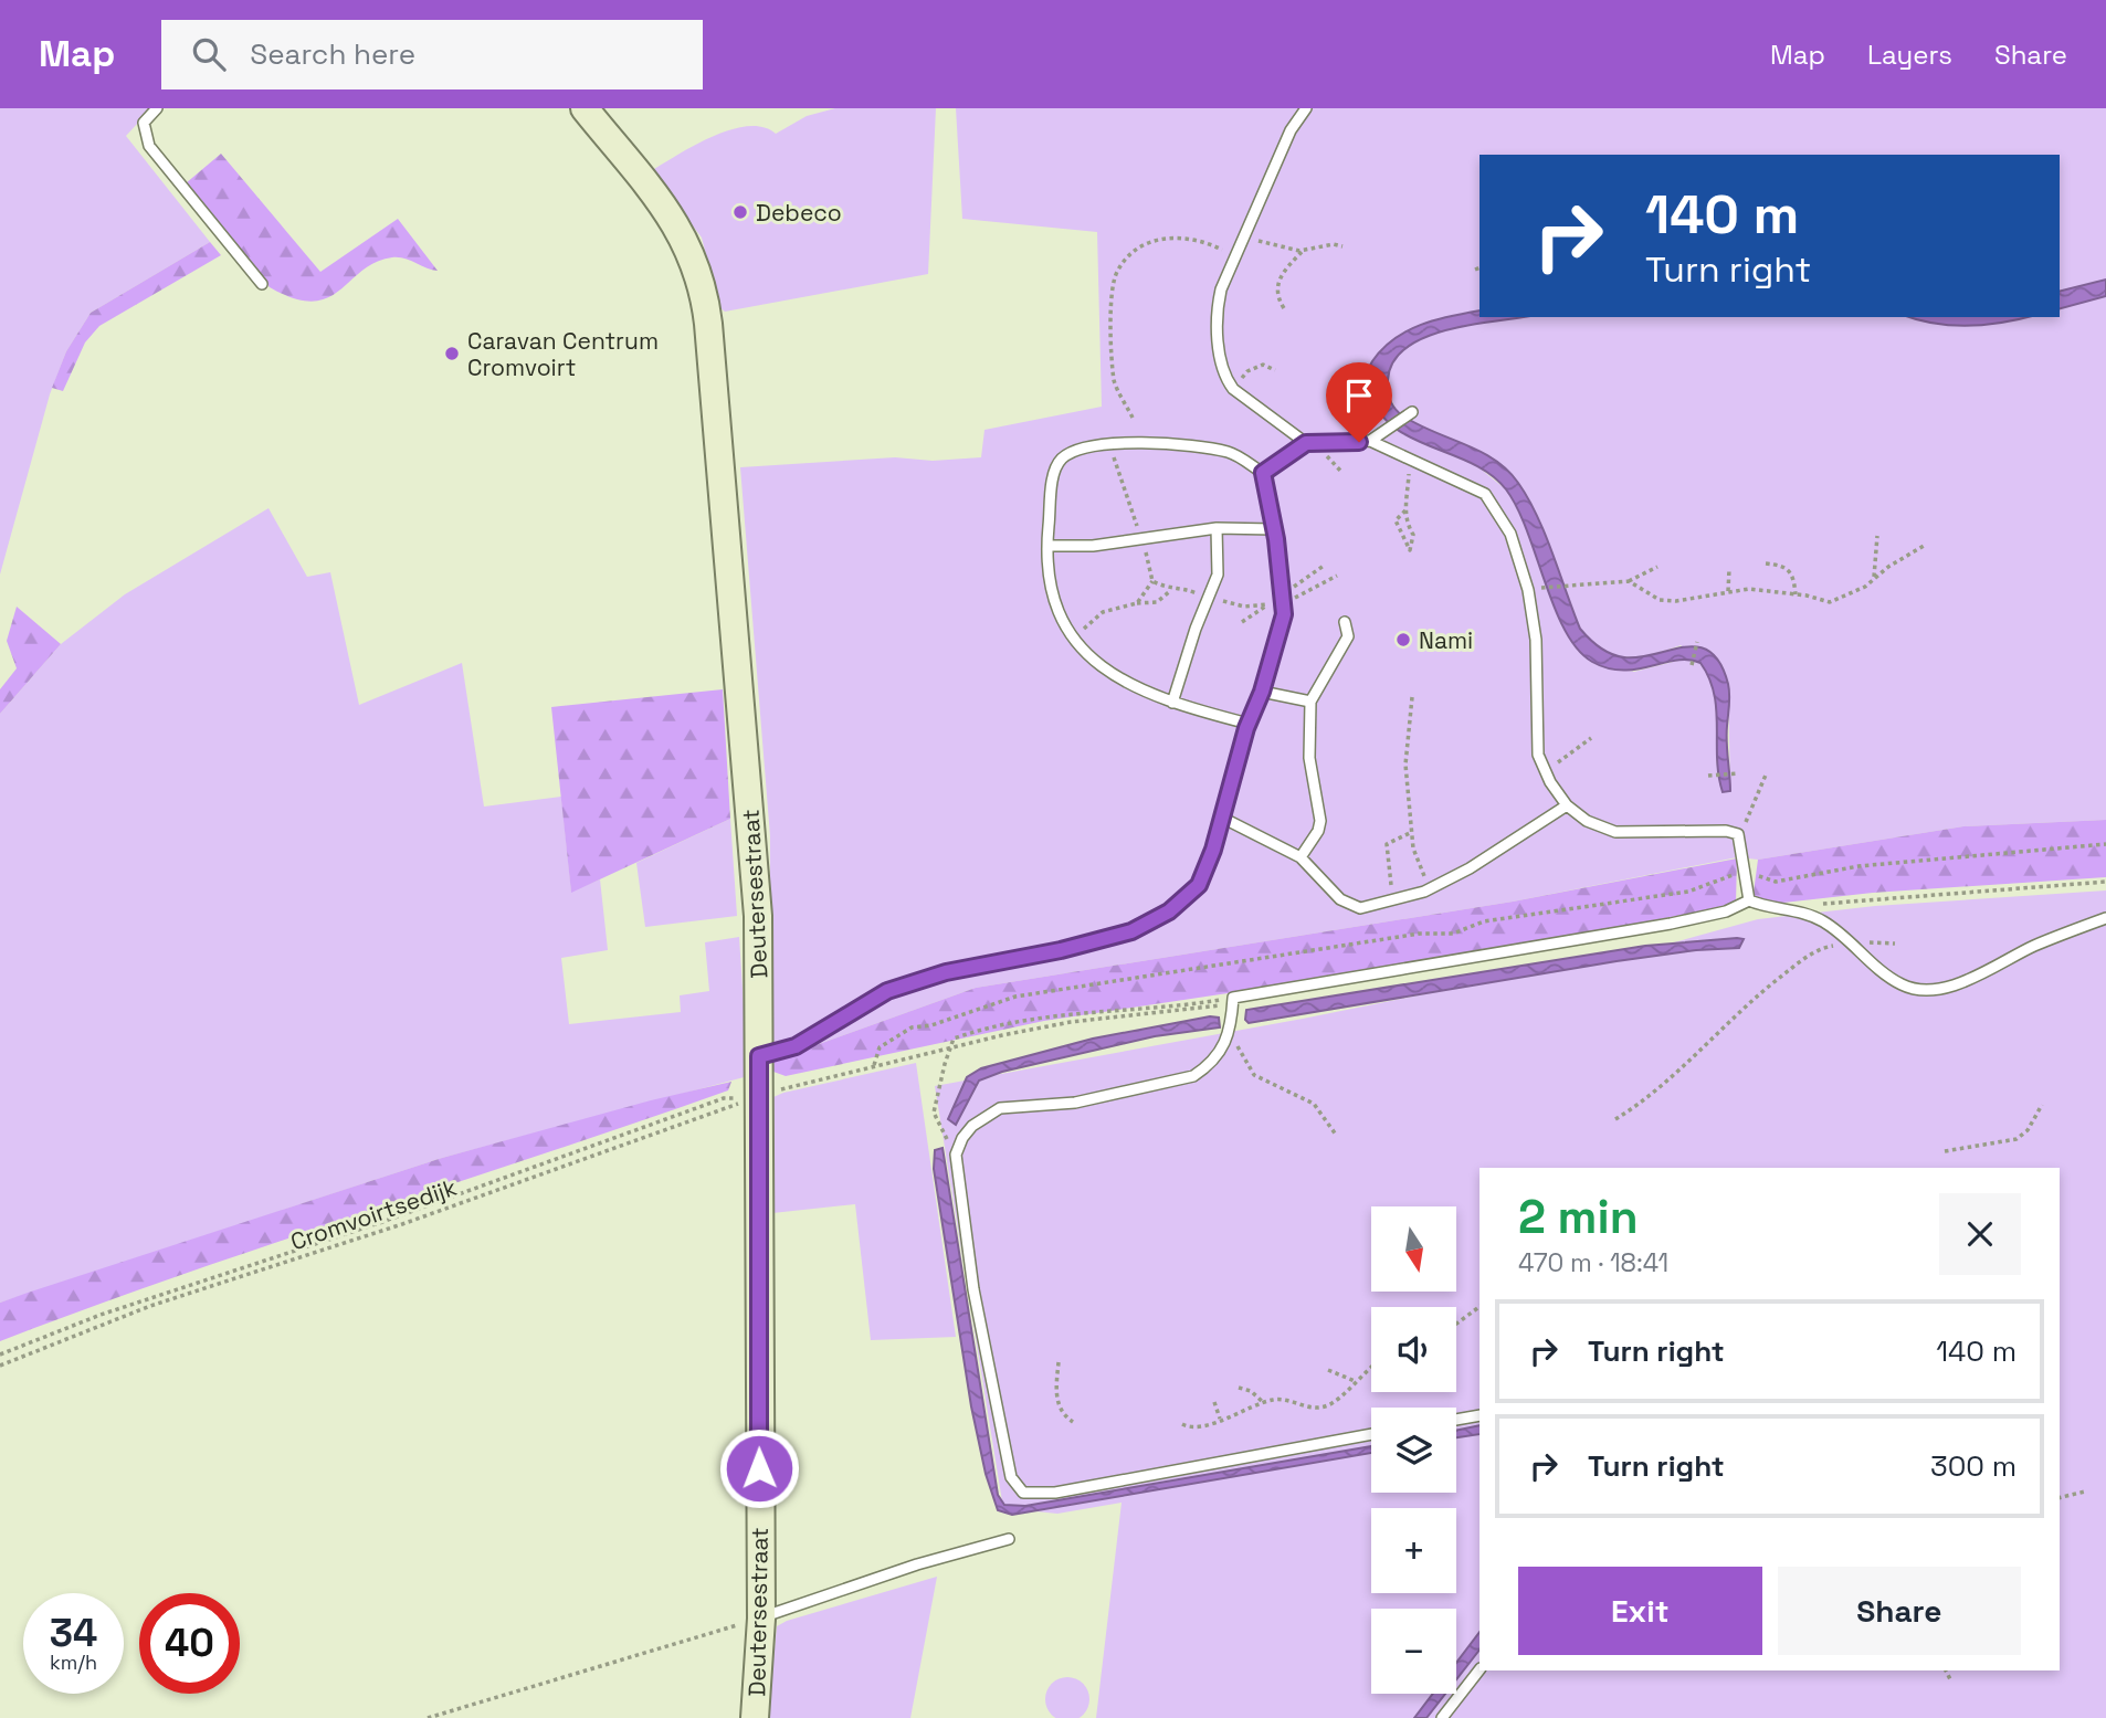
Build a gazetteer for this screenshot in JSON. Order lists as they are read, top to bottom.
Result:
{
  "streets": {
    "street": ["Deutersestraat"],
    "path": ["Cromvoirtsedijk"]
  },
  "crossings": [
    ["Deutersestraat", "Cromvoirtsedijk"]
  ],
  "places": ["Debeco", "Caravan Centrum Cromvoirt", "Nami"],
  "north": "bottom",
  "page": {
    "header": "Map",
    "search": "Search here",
    "nav": ["Map", "Layers", "Share"],
    "turn": ["140 m", "Turn right"],
    "heading": ["2 min", "470 m · 18:41"],
    "map_buttons": ["+", "−"],
    "list": [
      {
        "name": "Turn right",
        "value": "140 m"
      },
      {
        "name": "Turn right",
        "value": "300 m"
      }
    ],
    "buttons": ["Exit", "Share"],
    "speed": "34 km/h",
    "limit": "40"
  }
}
